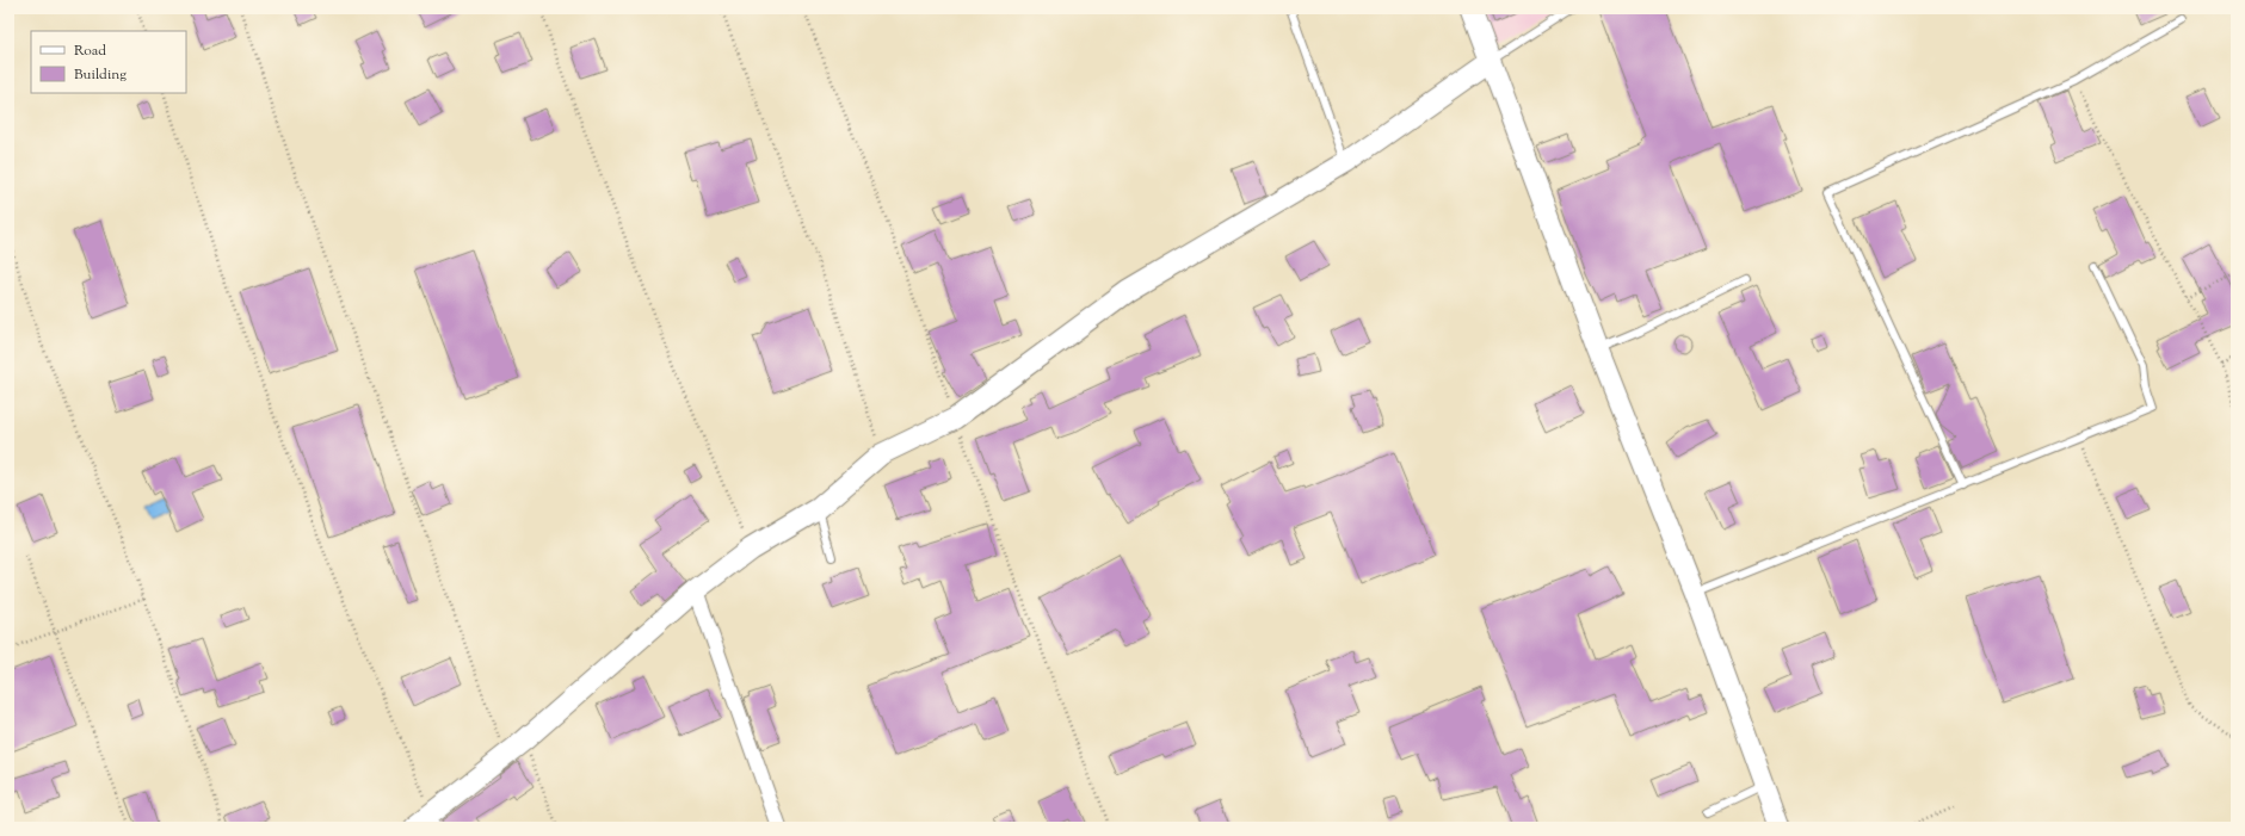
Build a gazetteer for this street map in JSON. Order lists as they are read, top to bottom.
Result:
{
  "legend": ["Road", "Building"]
}
